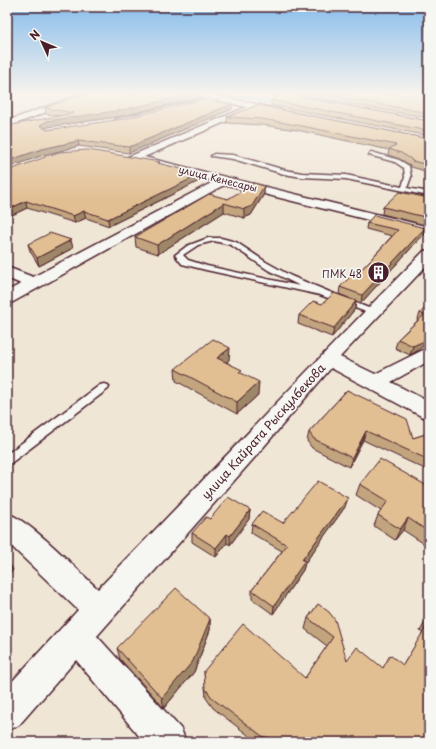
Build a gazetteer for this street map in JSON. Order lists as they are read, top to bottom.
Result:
{
  "streets": {
    "street": ["улица Кенесары", "улица Кайрата Рыскулбекова"]
  },
  "places": {
    "building": ["ПМК 48"]
  },
  "north": "top left"
}
